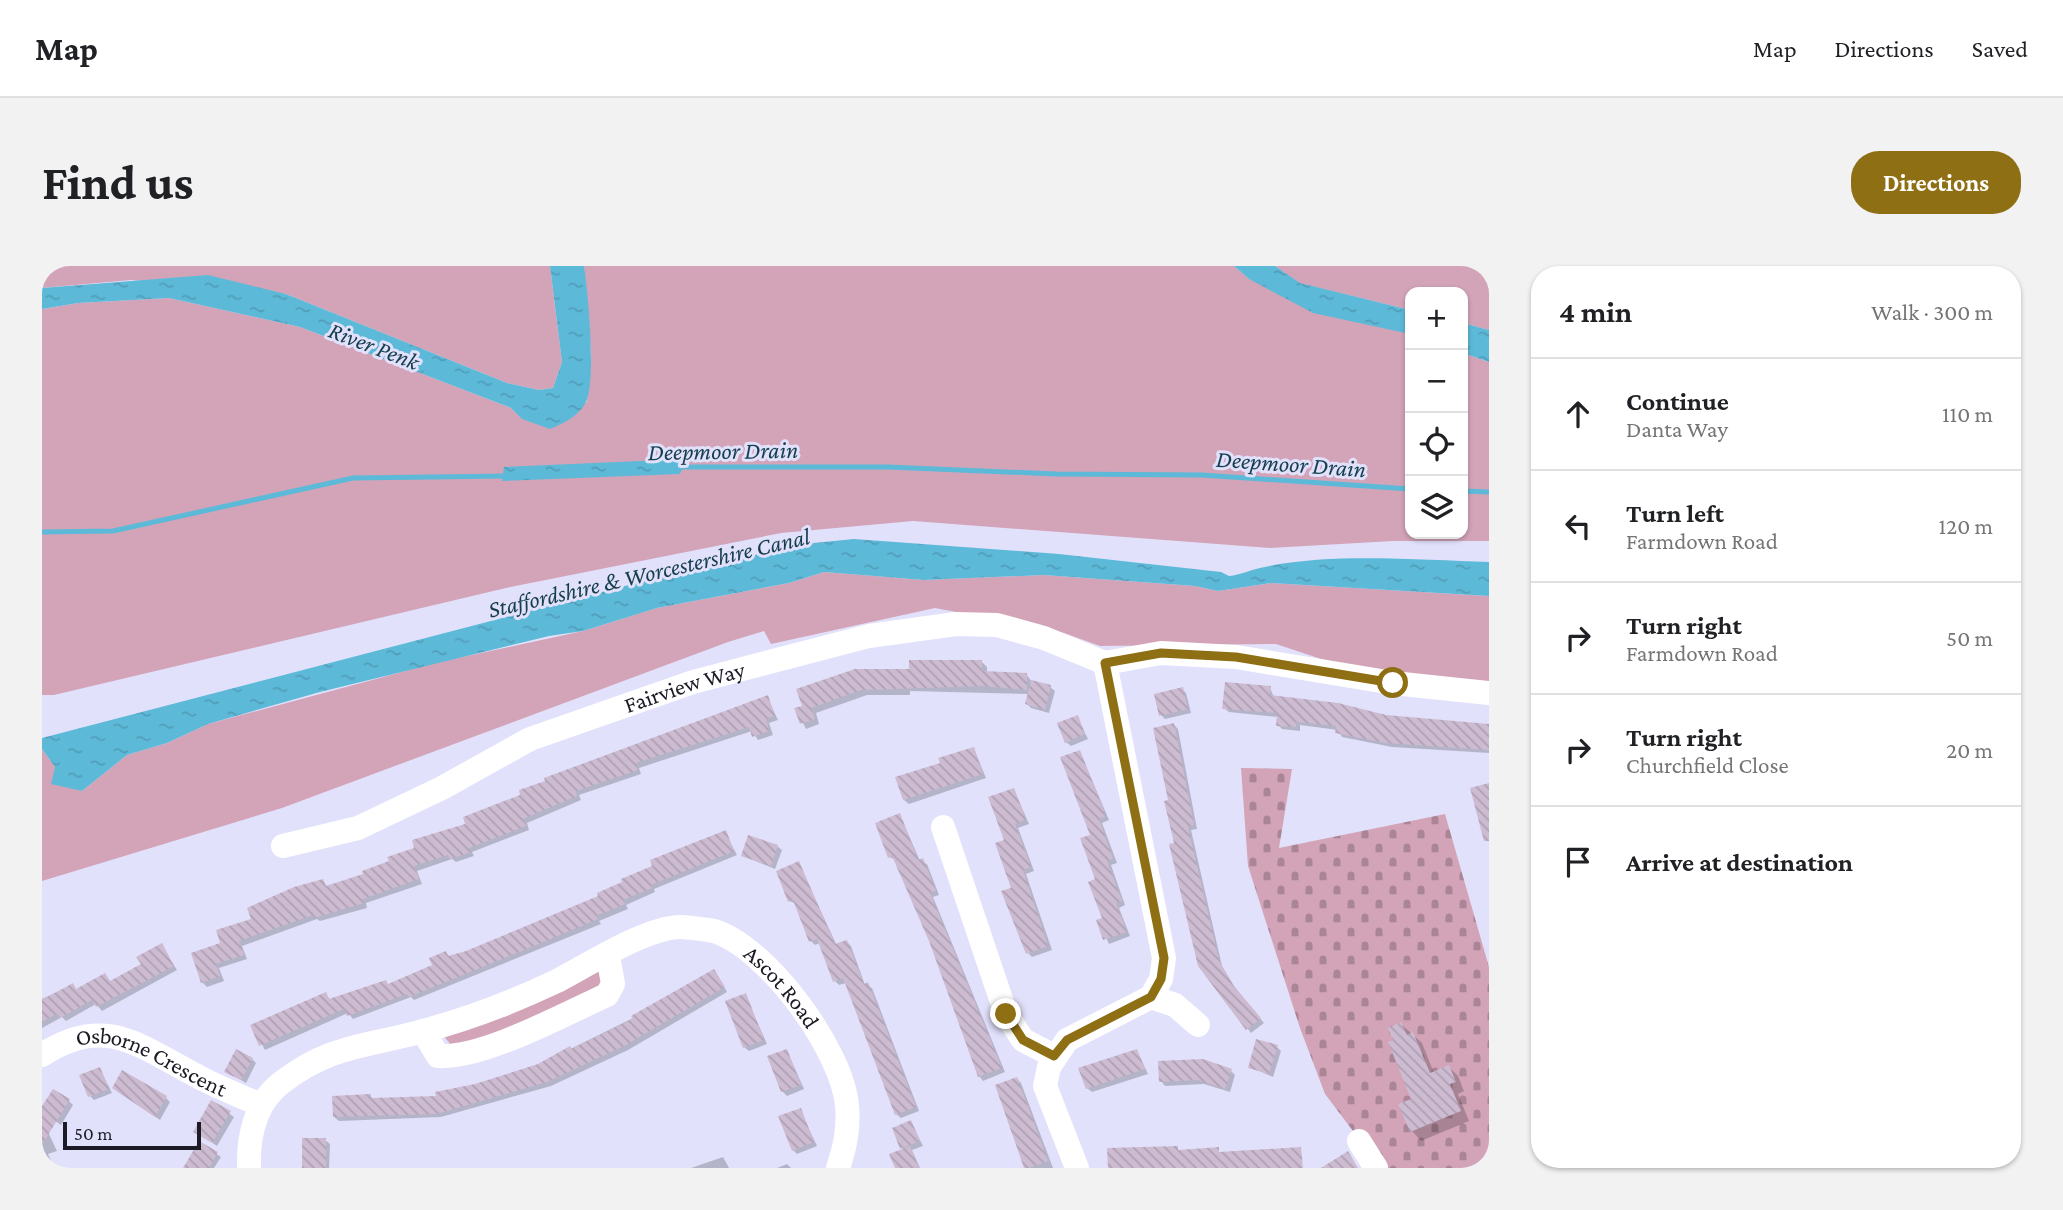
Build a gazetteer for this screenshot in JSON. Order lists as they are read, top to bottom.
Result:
{
  "streets": {
    "street": ["Fairview Way", "Ascot Road", "Osborne Crescent"]
  },
  "crossings": [
    ["Ascot Road", "Osborne Crescent"]
  ],
  "water": ["River Penk", "Deepmoor Drain", "Staffordshire & Worcestershire Canal"],
  "scale_bar": "50 m",
  "page": {
    "header": "Map",
    "nav": ["Map", "Directions", "Saved"],
    "buttons": "Directions",
    "title": "Find us",
    "heading": ["4 min", "Walk · 300 m"],
    "map_buttons": ["+", "−"],
    "list": [
      ["Continue", "Danta Way", "110 m"],
      ["Turn left", "Farmdown Road", "120 m"],
      ["Turn right", "Farmdown Road", "50 m"],
      ["Turn right", "Churchfield Close", "20 m"],
      "Arrive at destination"
    ],
    "scale": "50 m"
  }
}
